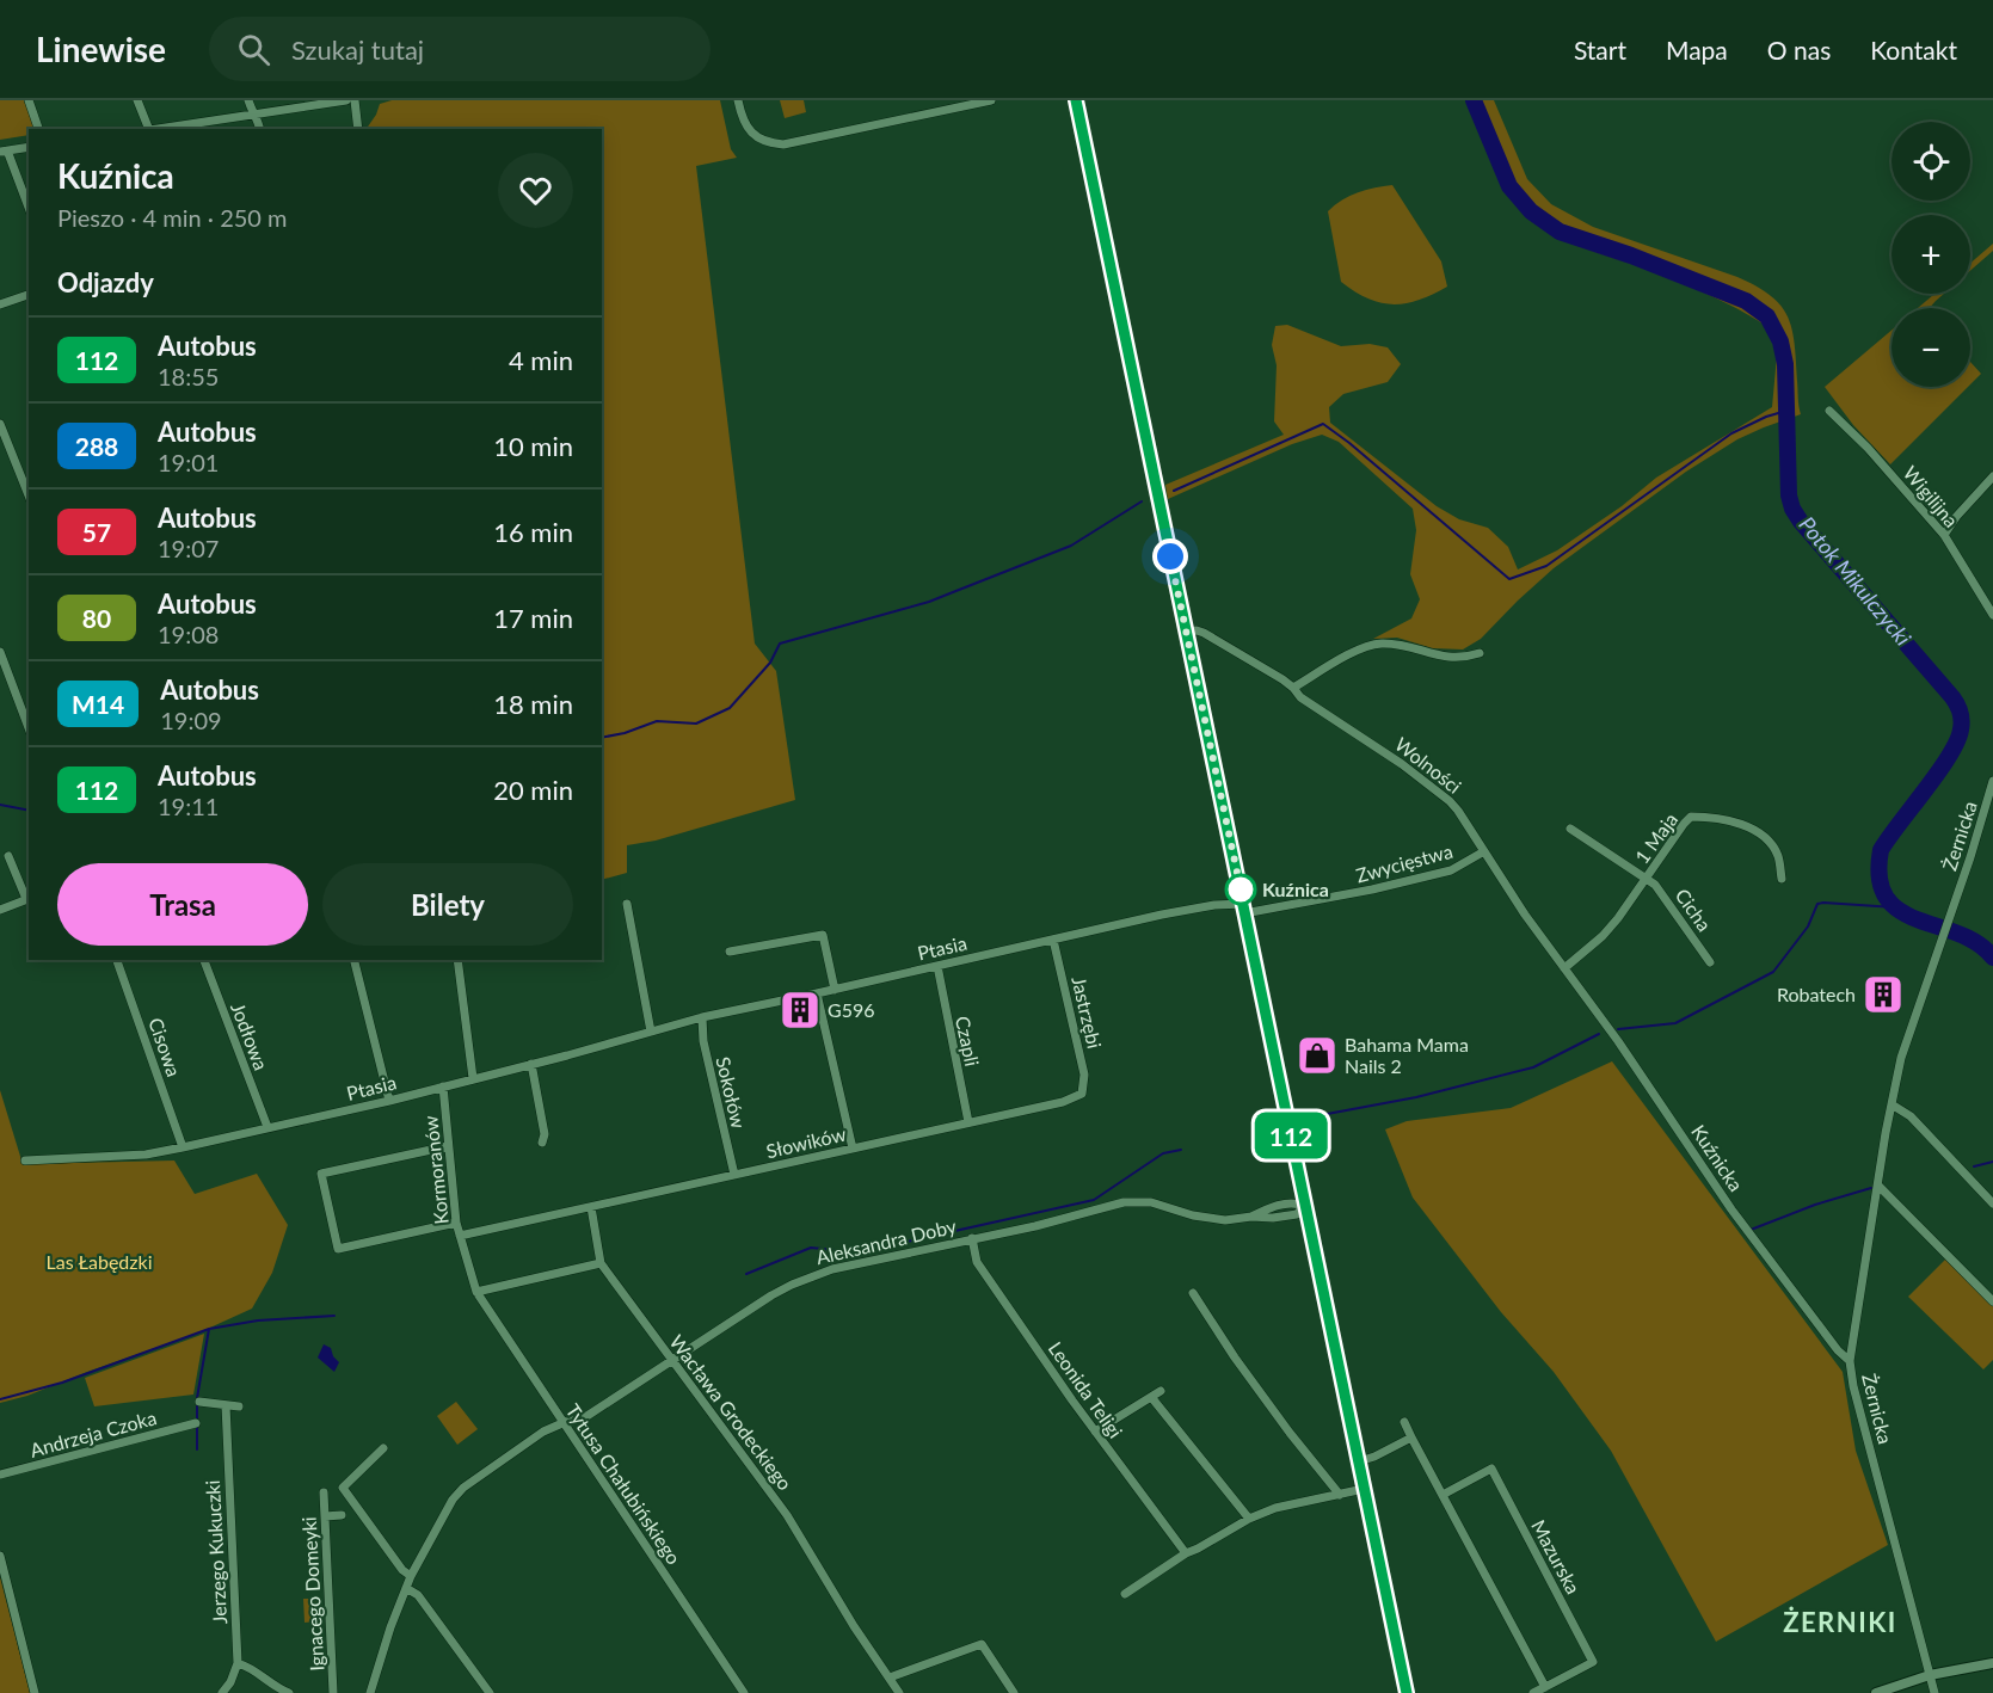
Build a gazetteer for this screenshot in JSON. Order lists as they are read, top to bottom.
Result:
{
  "streets": {
    "street": [
      "Wigilijna",
      "Wolności",
      "Żernicka",
      "1 Maja",
      "Zwycięstwa",
      "Cicha",
      "Ptasia",
      "Jastrzębi",
      "Jodłowa",
      "Czapli",
      "Cisowa",
      "Sokołów",
      "Słowików",
      "Kuźnicka",
      "Kormoranów",
      "Aleksandra Doby",
      "Leonida Teligi",
      "Wacława Grodeckiego",
      "Andrzeja Czoka",
      "Tytusa Chałubińskiego",
      "Jerzego Kukuczki",
      "Mazurska",
      "Ignacego Domeyki"
    ]
  },
  "crossings": [
    ["Wolności", "1 Maja"],
    ["Wolności", "Zwycięstwa"],
    ["Wolności", "Kuźnicka"],
    ["Żernicka", "Kuźnicka"],
    ["1 Maja", "Cicha"],
    ["1 Maja", "Kuźnicka"],
    ["Zwycięstwa", "Ptasia"],
    ["Ptasia", "Jastrzębi"],
    ["Ptasia", "Jodłowa"],
    ["Ptasia", "Czapli"],
    ["Ptasia", "Cisowa"],
    ["Ptasia", "Sokołów"],
    ["Ptasia", "Kormoranów"],
    ["Jastrzębi", "Słowików"],
    ["Czapli", "Słowików"],
    ["Sokołów", "Słowików"],
    ["Słowików", "Kormoranów"],
    ["Kormoranów", "Tytusa Chałubińskiego"],
    ["Aleksandra Doby", "Leonida Teligi"],
    ["Aleksandra Doby", "Wacława Grodeckiego"],
    ["Aleksandra Doby", "Tytusa Chałubińskiego"]
  ],
  "districts": ["ŻERNIKI"],
  "water": ["Potok Mikulczycki"],
  "parks": ["Las Łabędzki"],
  "places": {
    "other": ["Kuźnica"],
    "building": ["Robatech", "G596"],
    "shop": ["Bahama Mama Nails 2"]
  },
  "lines": ["bus line 112"],
  "page": {
    "header": "Linewise",
    "search": "Szukaj tutaj",
    "nav": [
      "Start",
      "Mapa",
      "O nas",
      "Kontakt"
    ],
    "on_map": "112",
    "map_buttons": ["+", "−"],
    "heading": [
      ["Kuźnica", "Pieszo · 4 min · 250 m"],
      "Odjazdy"
    ],
    "list": [
      {
        "mark": "112",
        "name": "Autobus",
        "note": "18:55",
        "value": "4 min"
      },
      {
        "mark": "288",
        "name": "Autobus",
        "note": "19:01",
        "value": "10 min"
      },
      {
        "mark": "57",
        "name": "Autobus",
        "note": "19:07",
        "value": "16 min"
      },
      {
        "mark": "80",
        "name": "Autobus",
        "note": "19:08",
        "value": "17 min"
      },
      {
        "mark": "M14",
        "name": "Autobus",
        "note": "19:09",
        "value": "18 min"
      },
      {
        "mark": "112",
        "name": "Autobus",
        "note": "19:11",
        "value": "20 min"
      }
    ],
    "buttons": ["Trasa", "Bilety"]
  }
}
